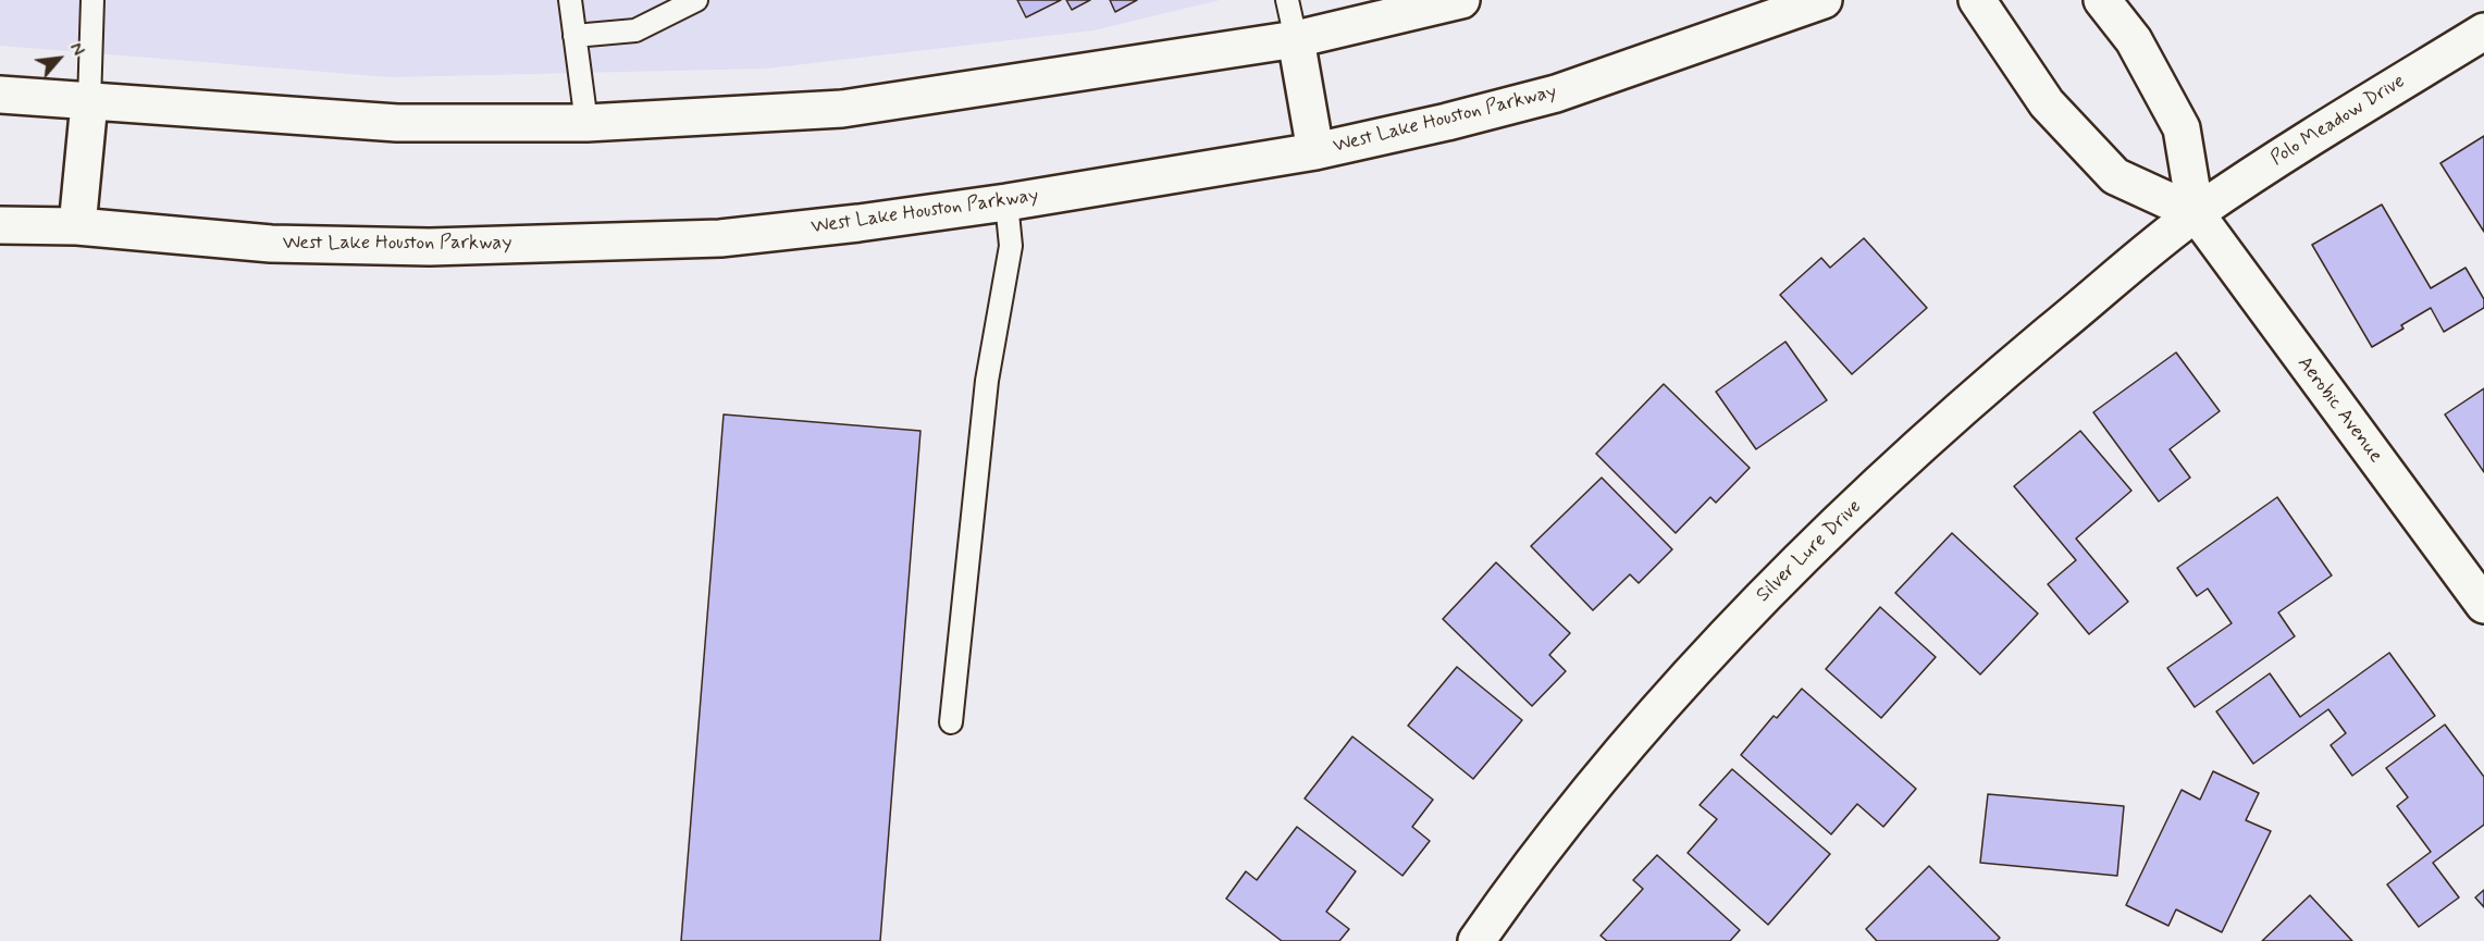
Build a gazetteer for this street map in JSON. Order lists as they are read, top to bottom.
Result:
{
  "streets": {
    "main road": [
      "West Lake Houston Parkway",
      "Polo Meadow Drive",
      "Aerobic Avenue",
      "Silver Lure Drive"
    ]
  },
  "crossings": [
    ["Polo Meadow Drive", "Aerobic Avenue"],
    ["Polo Meadow Drive", "Silver Lure Drive"],
    ["Aerobic Avenue", "Silver Lure Drive"]
  ],
  "north": "top right"
}
